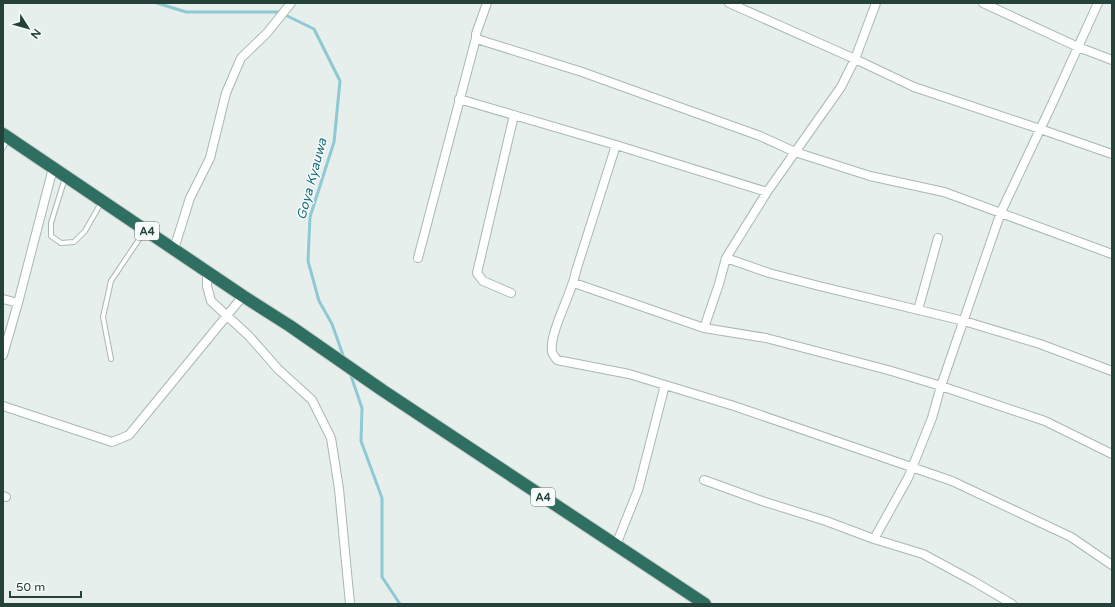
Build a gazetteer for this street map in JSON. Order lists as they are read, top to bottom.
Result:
{
  "streets": {
    "highway": ["A4"]
  },
  "water": ["Goya Kyauwa"],
  "scale_bar": "50 m",
  "north": "bottom right"
}
